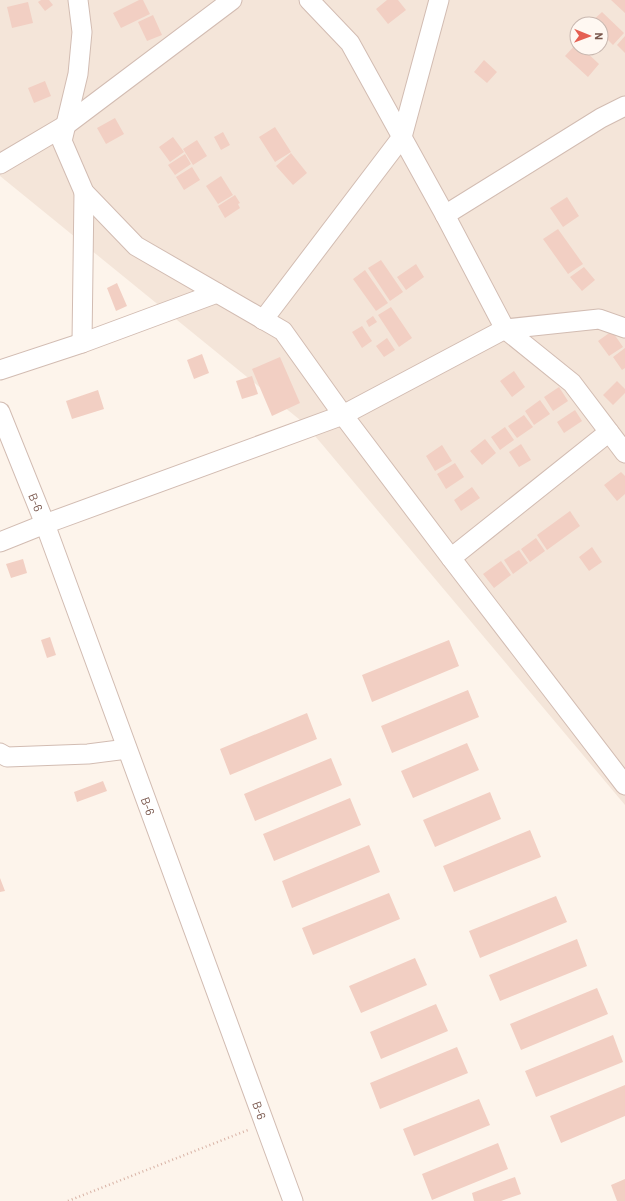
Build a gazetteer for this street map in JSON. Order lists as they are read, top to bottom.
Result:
{
  "streets": {
    "street": ["B-6"]
  },
  "north": "right"
}
